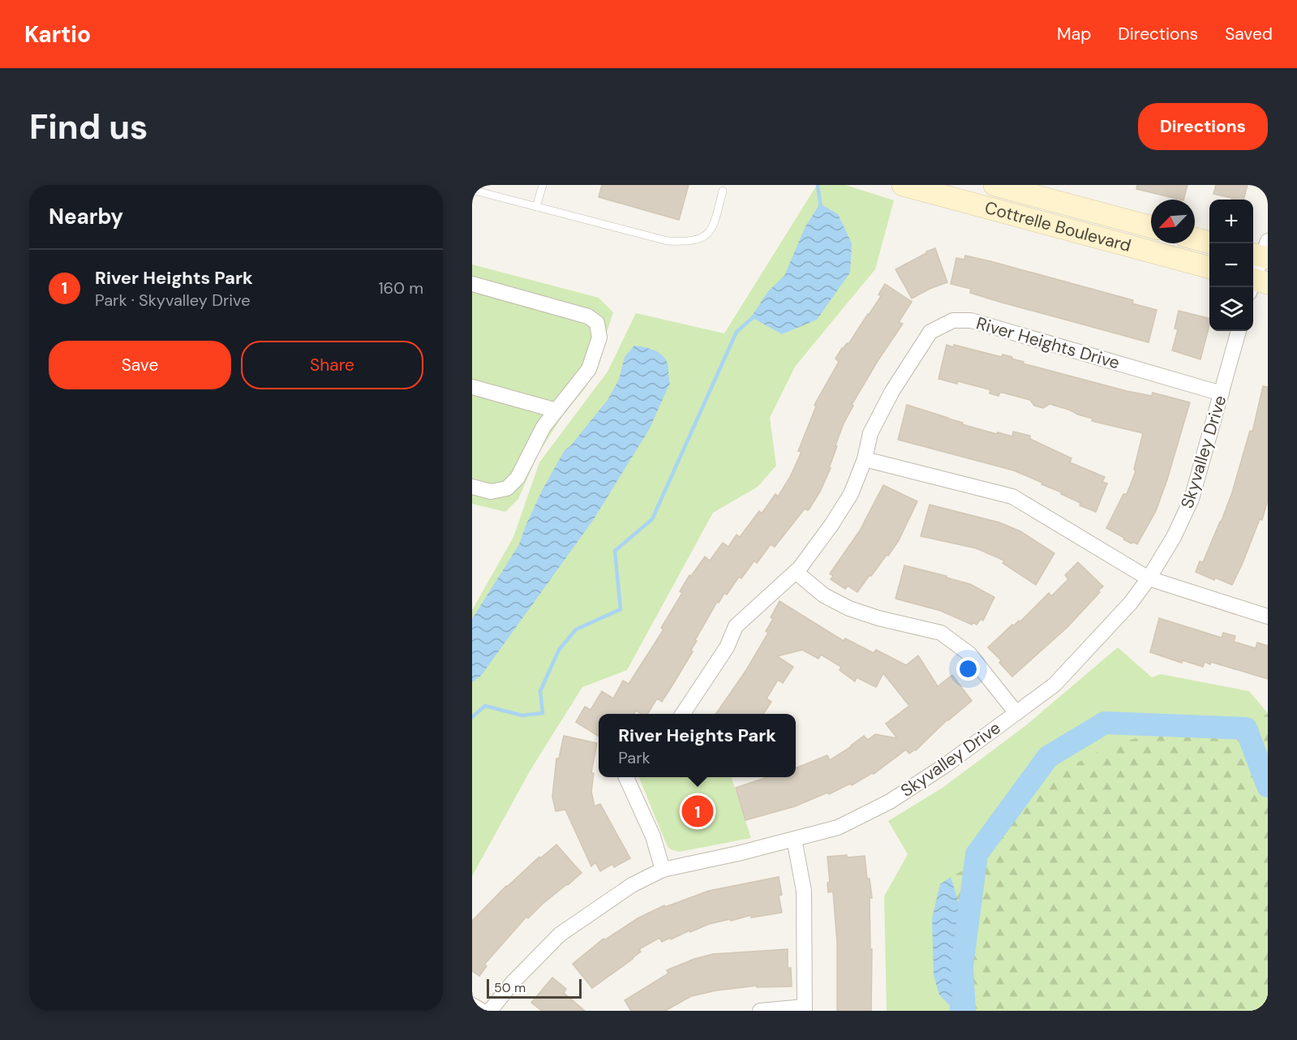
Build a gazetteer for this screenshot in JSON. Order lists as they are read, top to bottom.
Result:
{
  "streets": {
    "main road": ["Cottrelle Boulevard"],
    "street": ["River Heights Drive", "Skyvalley Drive"]
  },
  "crossings": [
    ["River Heights Drive", "Skyvalley Drive"]
  ],
  "scale_bar": "50 m",
  "north": "bottom left",
  "page": {
    "header": "Kartio",
    "nav": ["Map", "Directions", "Saved"],
    "buttons": [
      "Directions",
      ["Save", "Share"]
    ],
    "title": "Find us",
    "heading": "Nearby",
    "map_buttons": ["+", "−"],
    "list": [
      {
        "mark": "1",
        "name": "River Heights Park",
        "note": "Park · Skyvalley Drive",
        "value": "160 m"
      }
    ],
    "popup": ["River Heights Park", "Park"],
    "pins": "1",
    "scale": "50 m"
  }
}
